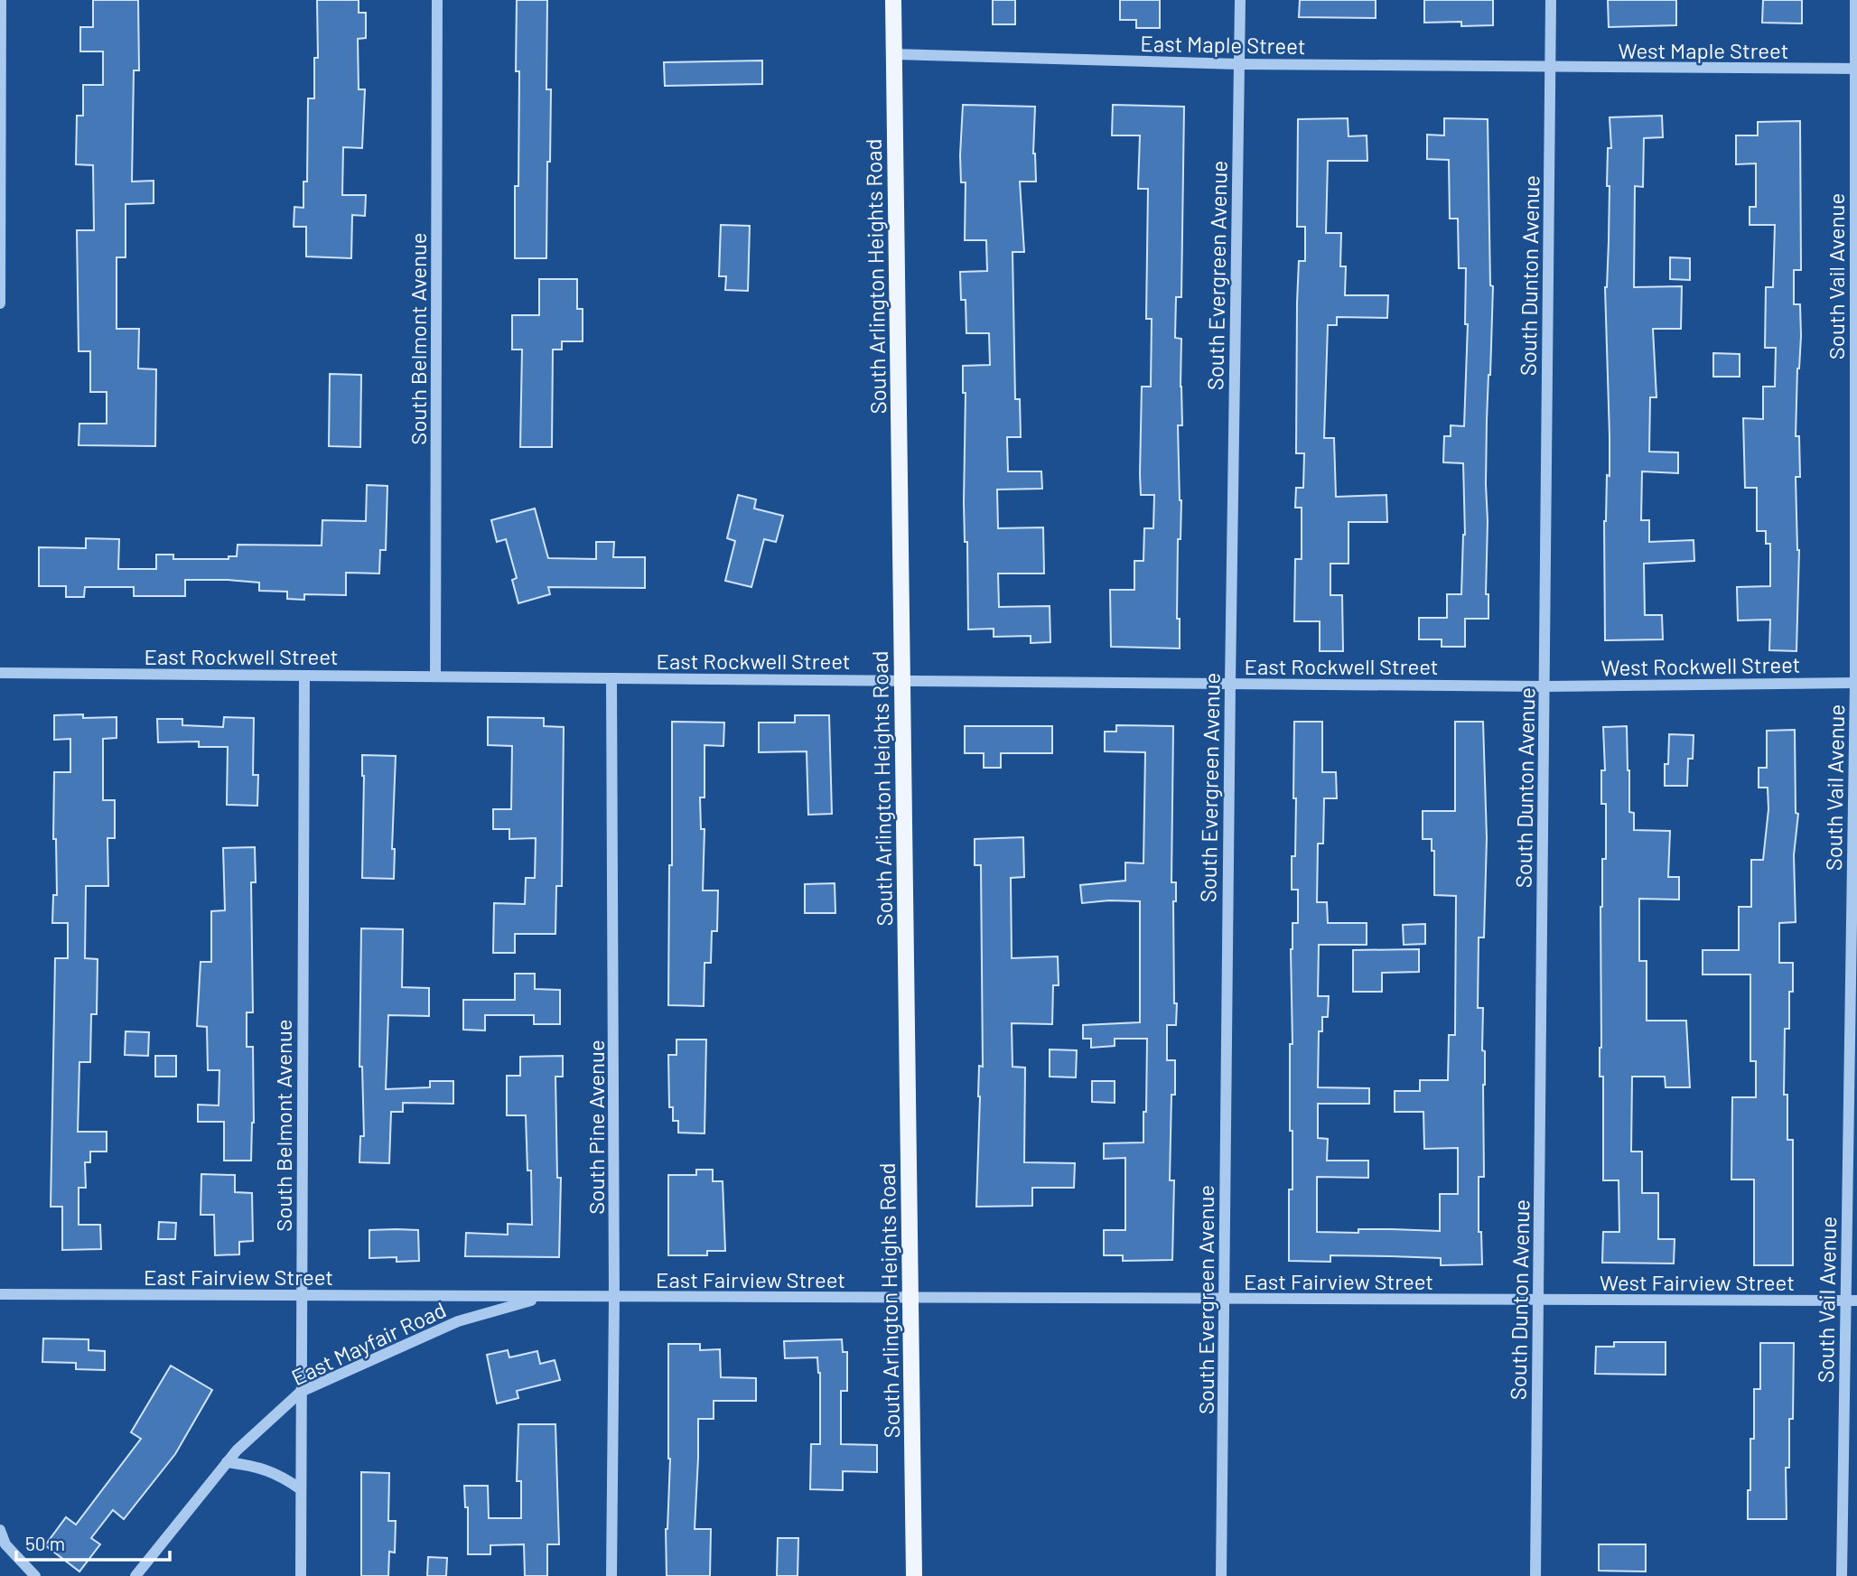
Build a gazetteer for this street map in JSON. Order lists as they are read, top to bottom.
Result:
{
  "streets": {
    "main road": ["South Arlington Heights Road"],
    "street": [
      "East Maple Street",
      "West Maple Street",
      "South Evergreen Avenue",
      "South Dunton Avenue",
      "South Vail Avenue",
      "South Belmont Avenue",
      "East Rockwell Street",
      "West Rockwell Street",
      "South Pine Avenue",
      "East Fairview Street",
      "West Fairview Street",
      "East Mayfair Road"
    ]
  },
  "crossings": [
    ["East Maple Street", "West Maple Street"],
    ["East Maple Street", "South Evergreen Avenue"],
    ["East Maple Street", "South Dunton Avenue"],
    ["East Maple Street", "South Arlington Heights Road"],
    ["West Maple Street", "South Dunton Avenue"],
    ["West Maple Street", "South Vail Avenue"],
    ["South Evergreen Avenue", "East Rockwell Street"],
    ["South Evergreen Avenue", "East Fairview Street"],
    ["South Dunton Avenue", "East Rockwell Street"],
    ["South Dunton Avenue", "West Rockwell Street"],
    ["South Dunton Avenue", "East Fairview Street"],
    ["South Dunton Avenue", "West Fairview Street"],
    ["South Arlington Heights Road", "East Rockwell Street"],
    ["South Arlington Heights Road", "East Fairview Street"],
    ["South Vail Avenue", "West Rockwell Street"],
    ["South Vail Avenue", "West Fairview Street"],
    ["South Belmont Avenue", "East Rockwell Street"],
    ["South Belmont Avenue", "East Fairview Street"],
    ["South Belmont Avenue", "East Mayfair Road"],
    ["East Rockwell Street", "West Rockwell Street"],
    ["East Rockwell Street", "South Pine Avenue"],
    ["South Pine Avenue", "East Fairview Street"],
    ["East Fairview Street", "West Fairview Street"],
    ["East Fairview Street", "East Mayfair Road"]
  ],
  "scale_bar": "50 m"
}
